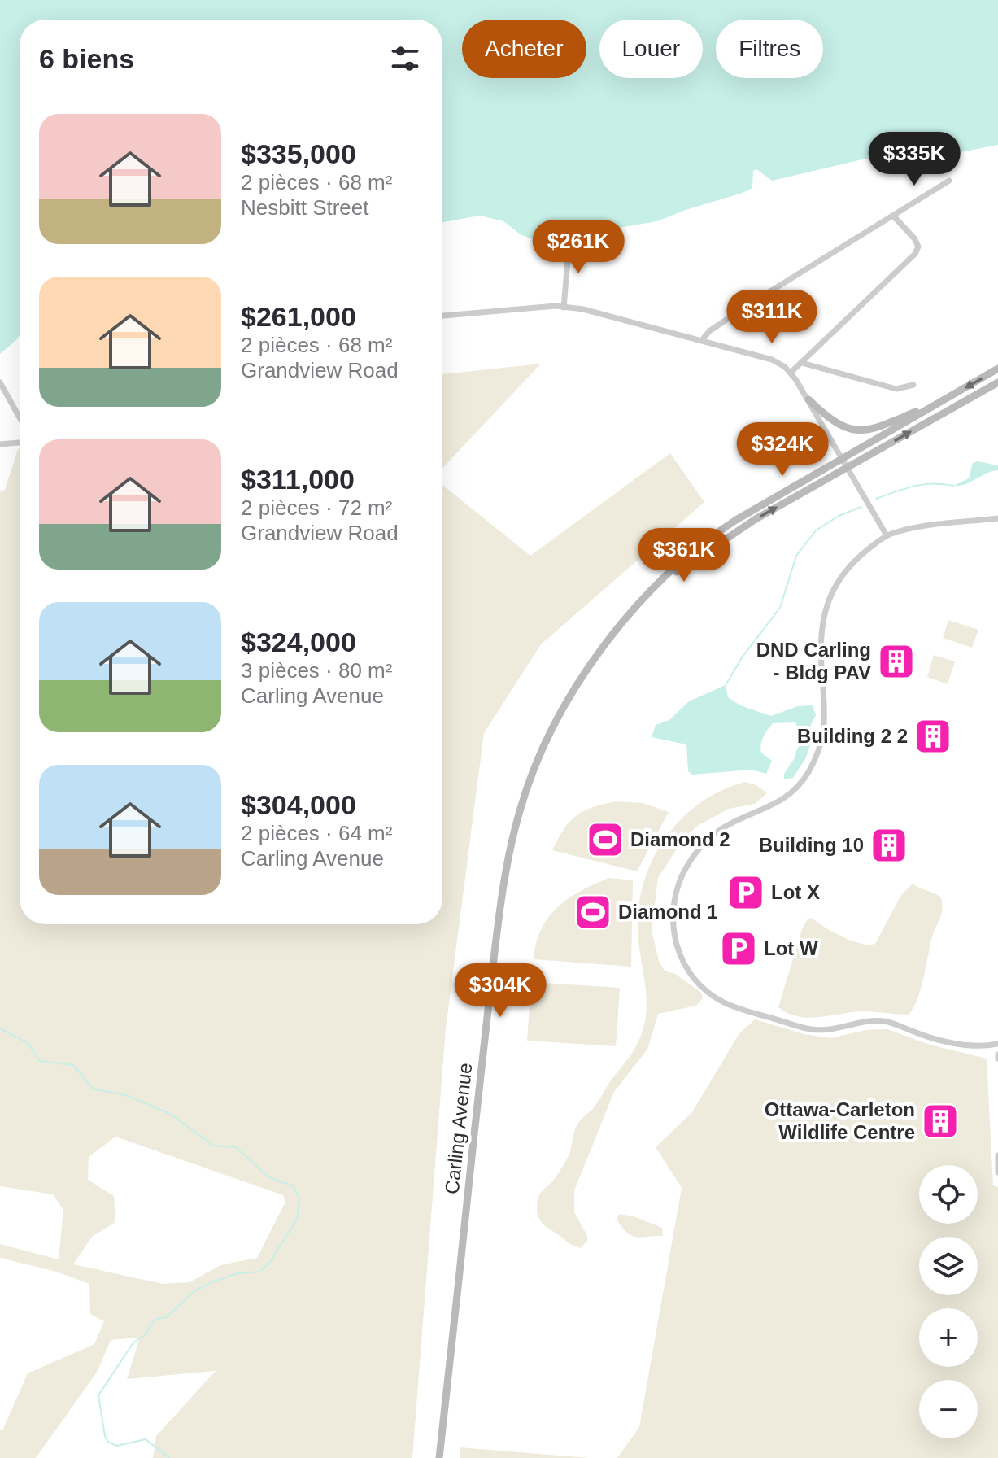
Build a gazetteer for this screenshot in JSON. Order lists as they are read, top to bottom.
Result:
{
  "streets": {
    "main road": ["Carling Avenue"]
  },
  "places": {
    "building": [
      "DND Carling - Bldg PAV",
      "Building 2 2",
      "Building 10",
      "Ottawa-Carleton Wildlife Centre"
    ],
    "sports": ["Diamond 2", "Diamond 1"],
    "parking": ["Lot X", "Lot W"]
  },
  "page": {
    "chip": ["Acheter", "Louer", "Filtres"],
    "heading": "6 biens",
    "list": [
      {
        "name": "$335,000",
        "note": "2 pièces · 68 m² · Nesbitt Street"
      },
      {
        "name": "$261,000",
        "note": "2 pièces · 68 m² · Grandview Road"
      },
      {
        "name": "$311,000",
        "note": "2 pièces · 72 m² · Grandview Road"
      },
      {
        "name": "$324,000",
        "note": "3 pièces · 80 m² · Carling Avenue"
      },
      {
        "name": "$304,000",
        "note": "2 pièces · 64 m² · Carling Avenue"
      }
    ],
    "price": [
      "$335K",
      "$261K",
      "$311K",
      "$324K",
      "$361K",
      "$304K"
    ],
    "map_buttons": ["+", "−"]
  }
}
